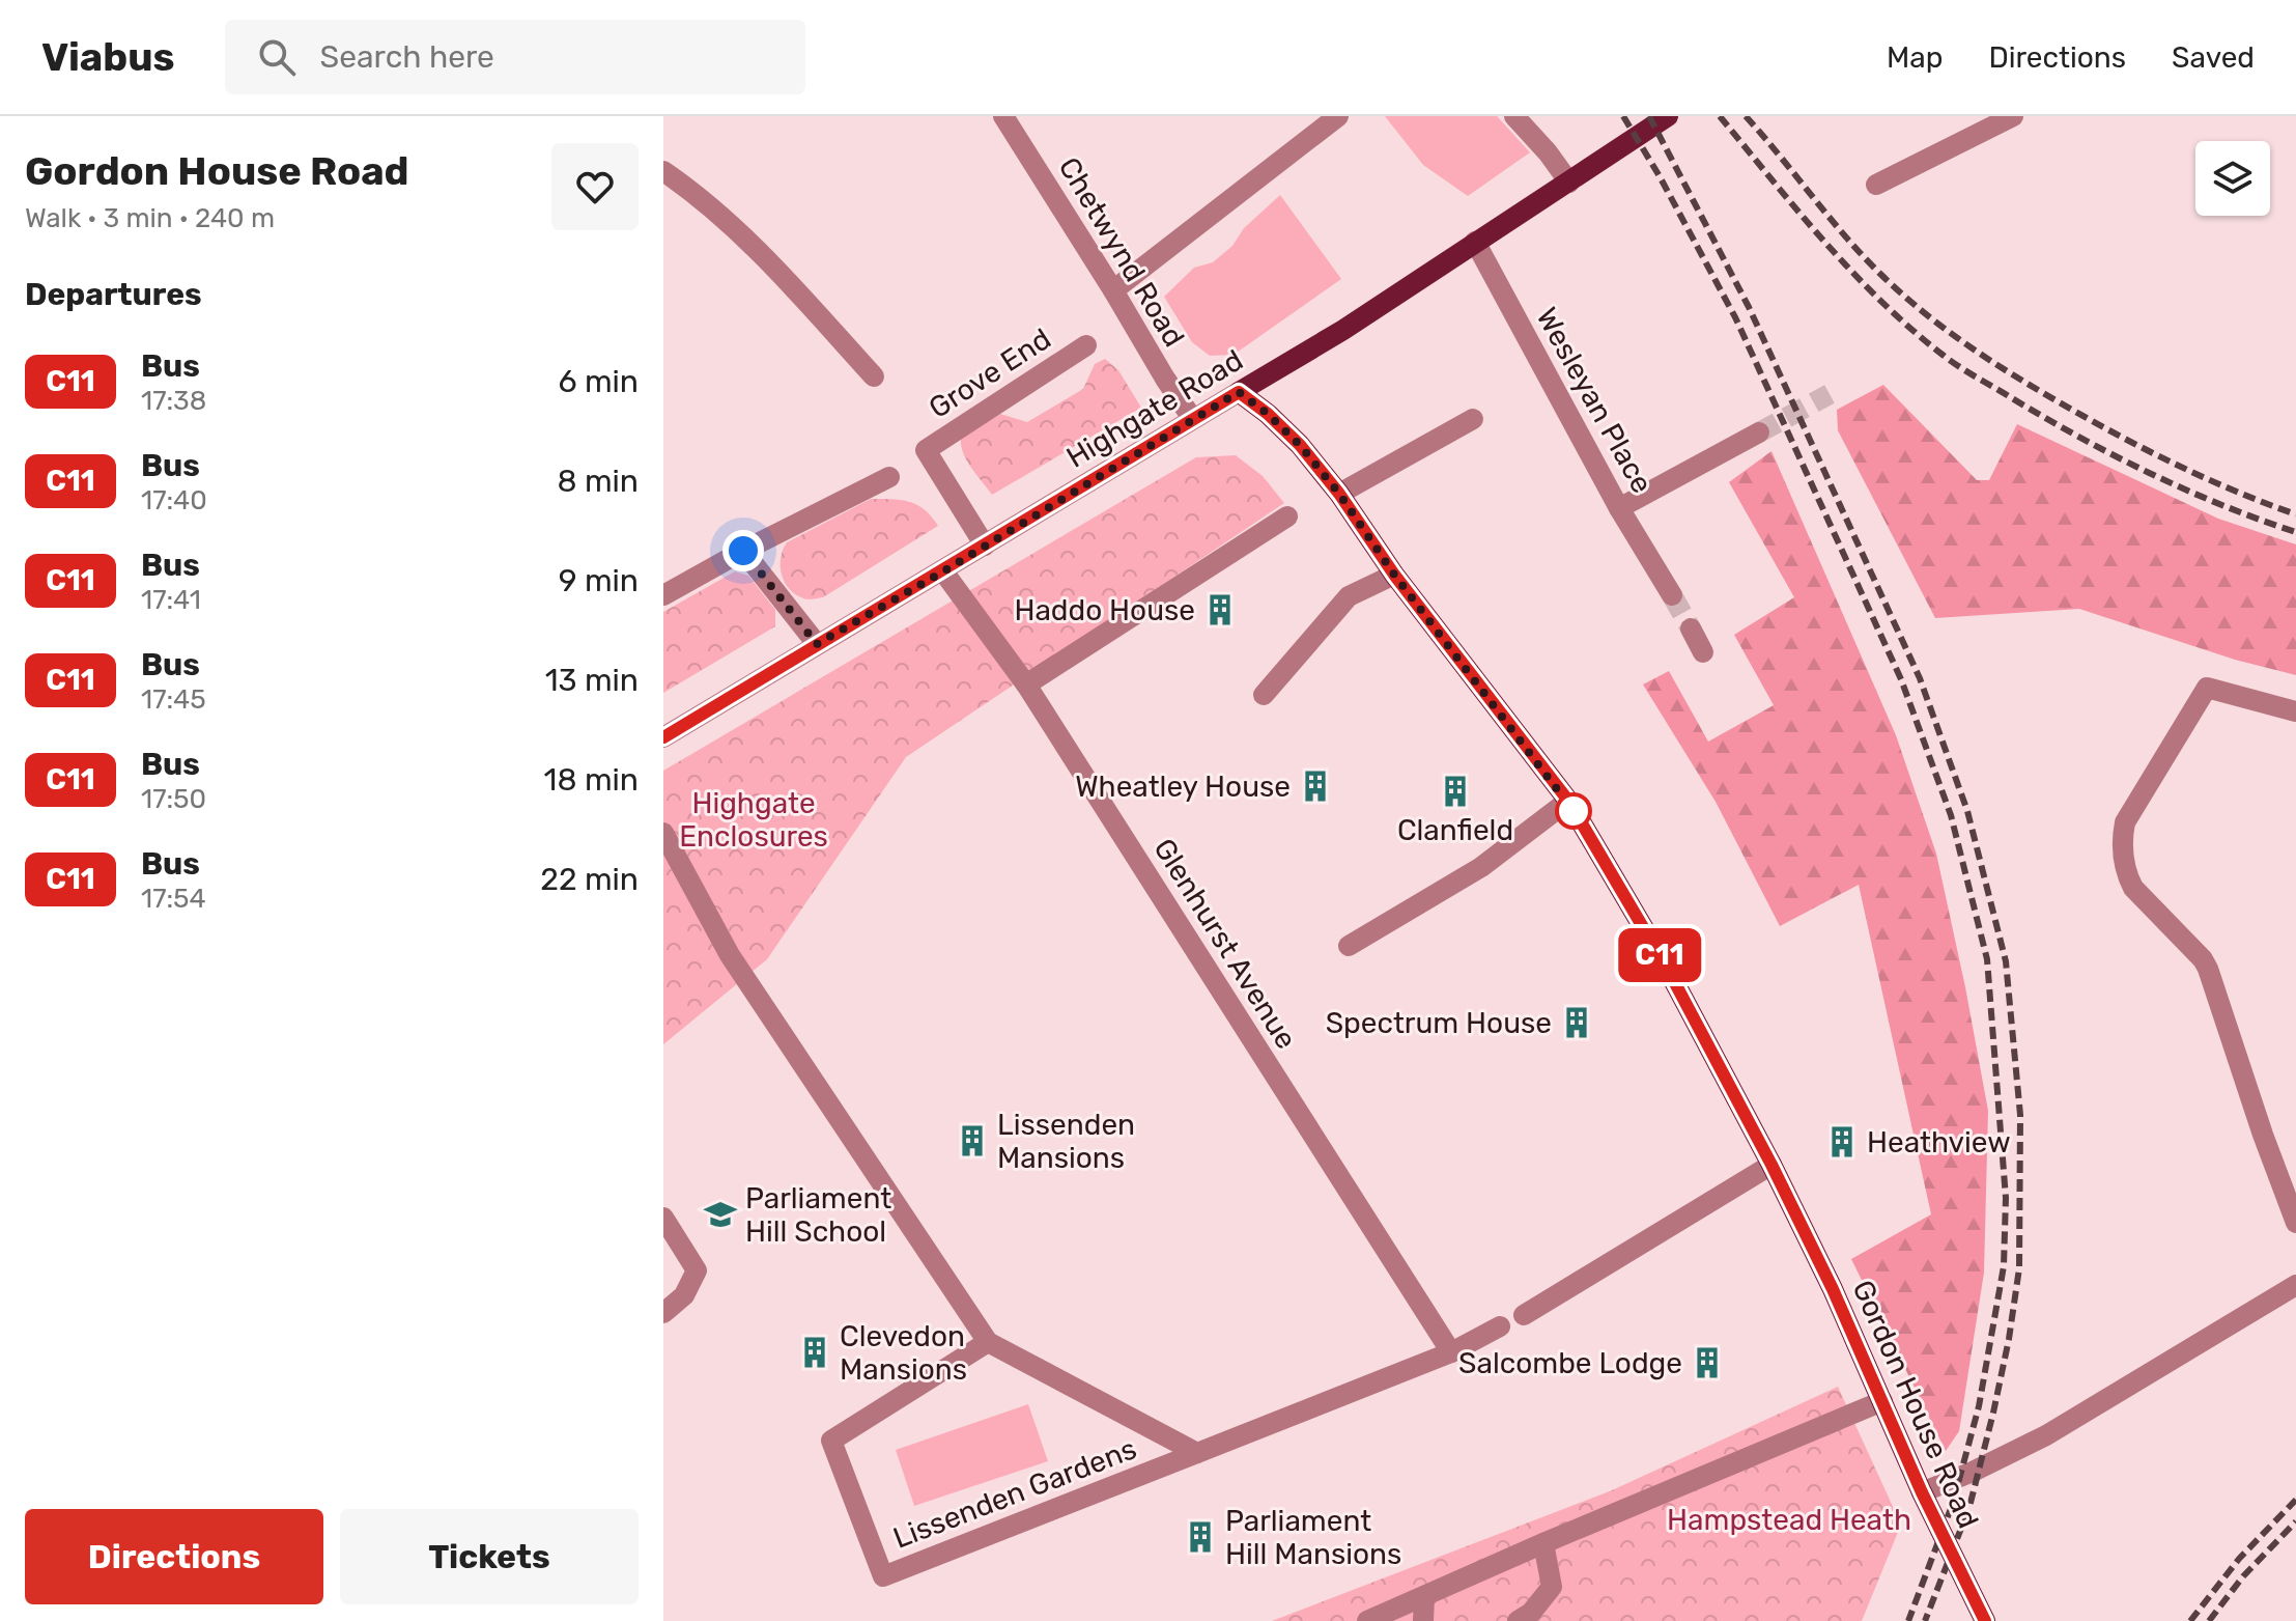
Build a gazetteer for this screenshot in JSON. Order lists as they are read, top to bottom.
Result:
{
  "streets": {
    "main road": ["Highgate Road", "Gordon House Road"],
    "street": [
      "Chetwynd Road",
      "Grove End",
      "Wesleyan Place",
      "Glenhurst Avenue",
      "Lissenden Gardens"
    ]
  },
  "crossings": [
    ["Chetwynd Road", "Highgate Road"],
    ["Grove End", "Highgate Road"],
    ["Wesleyan Place", "Highgate Road"],
    ["Highgate Road", "Glenhurst Avenue"],
    ["Highgate Road", "Gordon House Road"],
    ["Glenhurst Avenue", "Lissenden Gardens"]
  ],
  "parks": ["Highgate Enclosures", "Hampstead Heath"],
  "places": {
    "building": [
      "Haddo House",
      "Wheatley House",
      "Clanfield",
      "Spectrum House",
      "Lissenden Mansions",
      "Heathview",
      "Clevedon Mansions",
      "Salcombe Lodge",
      "Parliament Hill Mansions"
    ],
    "school or university": ["Parliament Hill School"]
  },
  "lines": ["bus line C11"],
  "page": {
    "header": "Viabus",
    "search": "Search here",
    "nav": ["Map", "Directions", "Saved"],
    "heading": [
      ["Gordon House Road", "Walk · 3 min · 240 m"],
      "Departures"
    ],
    "on_map": "C11",
    "list": [
      {
        "mark": "C11",
        "name": "Bus",
        "note": "17:38",
        "value": "6 min"
      },
      {
        "mark": "C11",
        "name": "Bus",
        "note": "17:40",
        "value": "8 min"
      },
      {
        "mark": "C11",
        "name": "Bus",
        "note": "17:41",
        "value": "9 min"
      },
      {
        "mark": "C11",
        "name": "Bus",
        "note": "17:45",
        "value": "13 min"
      },
      {
        "mark": "C11",
        "name": "Bus",
        "note": "17:50",
        "value": "18 min"
      },
      {
        "mark": "C11",
        "name": "Bus",
        "note": "17:54",
        "value": "22 min"
      }
    ],
    "buttons": ["Directions", "Tickets"]
  }
}
